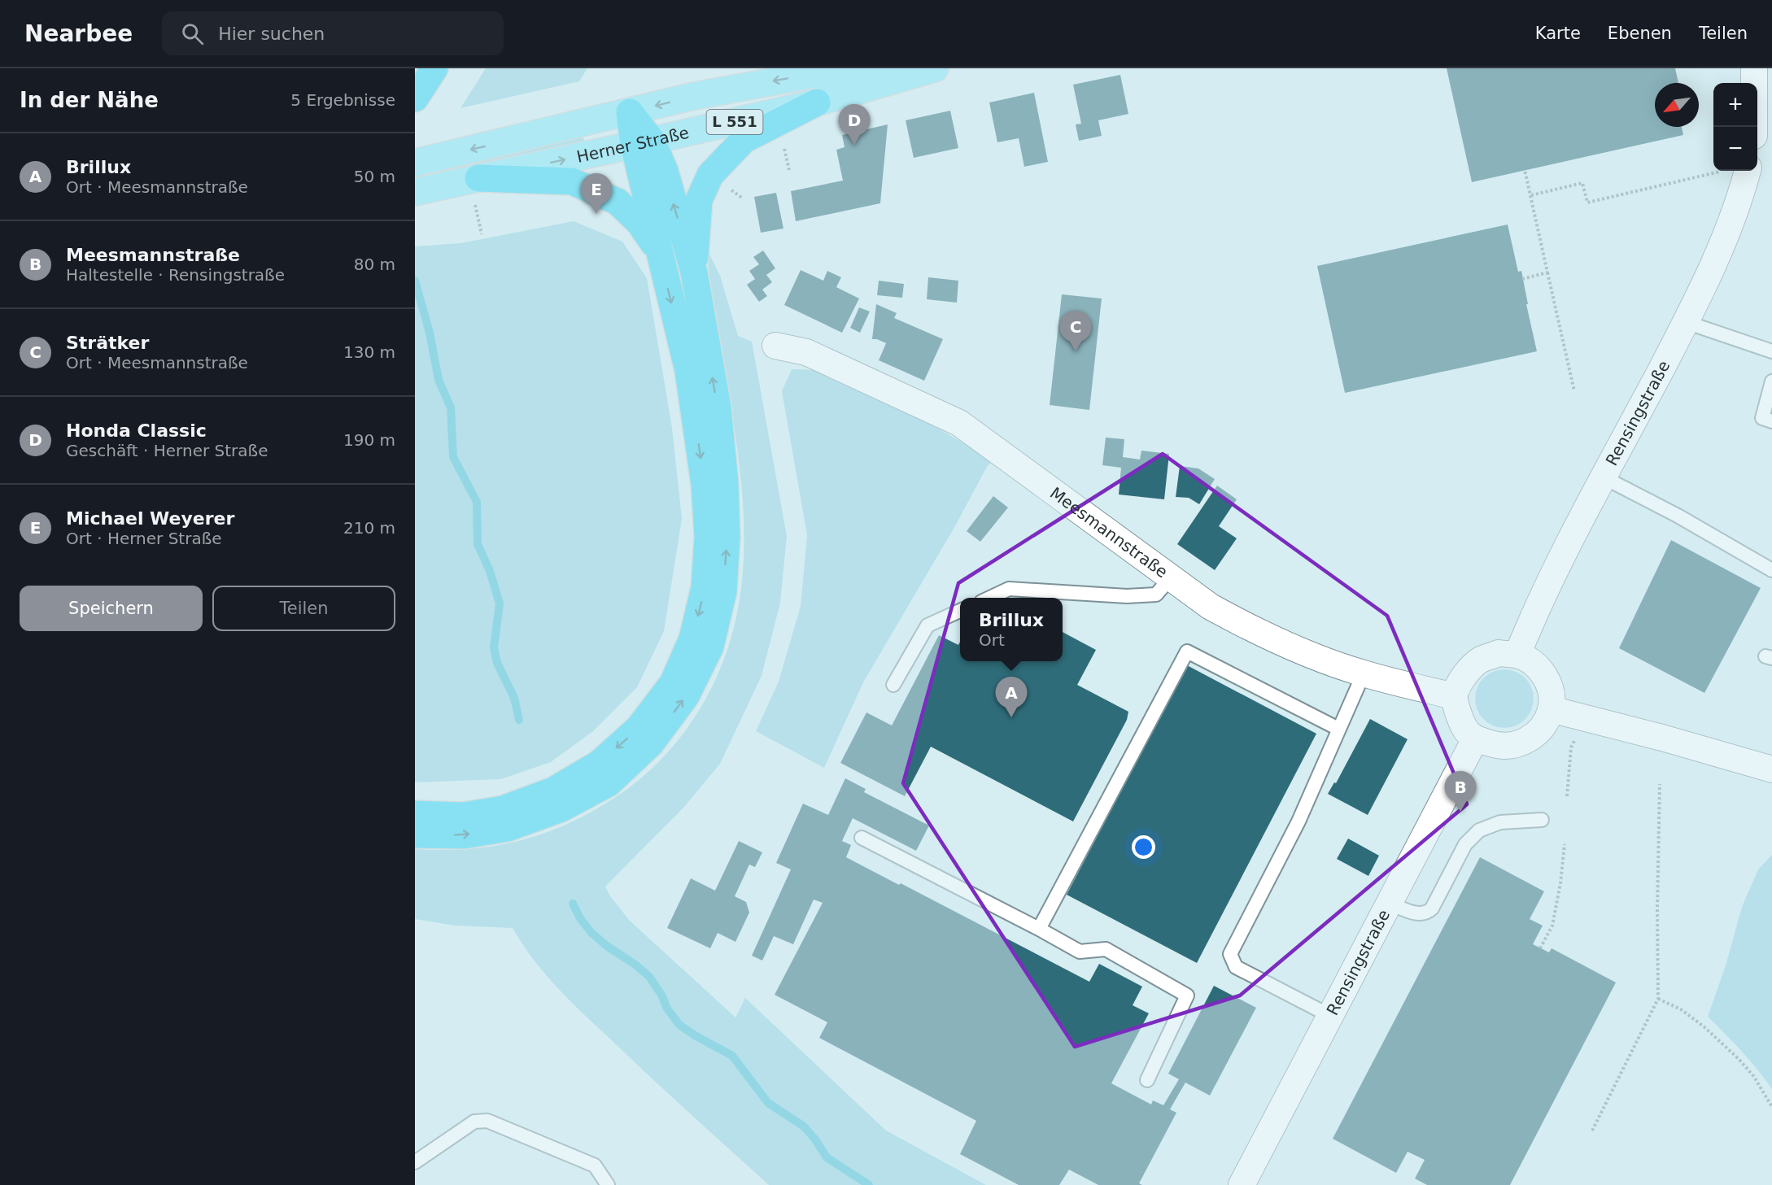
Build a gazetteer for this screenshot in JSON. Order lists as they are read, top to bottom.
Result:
{
  "streets": {
    "main road": ["L 551", "Herner Straße"],
    "street": ["Rensingstraße", "Meesmannstraße"]
  },
  "crossings": [
    ["Rensingstraße", "Meesmannstraße"]
  ],
  "north": "bottom left",
  "page": {
    "header": "Nearbee",
    "search": "Hier suchen",
    "nav": ["Karte", "Ebenen", "Teilen"],
    "heading": ["In der Nähe", "5 Ergebnisse"],
    "map_buttons": ["+", "−"],
    "pins": [
      "D",
      "E",
      "C",
      "A",
      "B"
    ],
    "list": [
      {
        "mark": "A",
        "name": "Brillux",
        "note": "Ort · Meesmannstraße",
        "value": "50 m"
      },
      {
        "mark": "B",
        "name": "Meesmannstraße",
        "note": "Haltestelle · Rensingstraße",
        "value": "80 m"
      },
      {
        "mark": "C",
        "name": "Strätker",
        "note": "Ort · Meesmannstraße",
        "value": "130 m"
      },
      {
        "mark": "D",
        "name": "Honda Classic",
        "note": "Geschäft · Herner Straße",
        "value": "190 m"
      },
      {
        "mark": "E",
        "name": "Michael Weyerer",
        "note": "Ort · Herner Straße",
        "value": "210 m"
      }
    ],
    "buttons": ["Speichern", "Teilen"],
    "popup": ["Brillux", "Ort"]
  }
}
